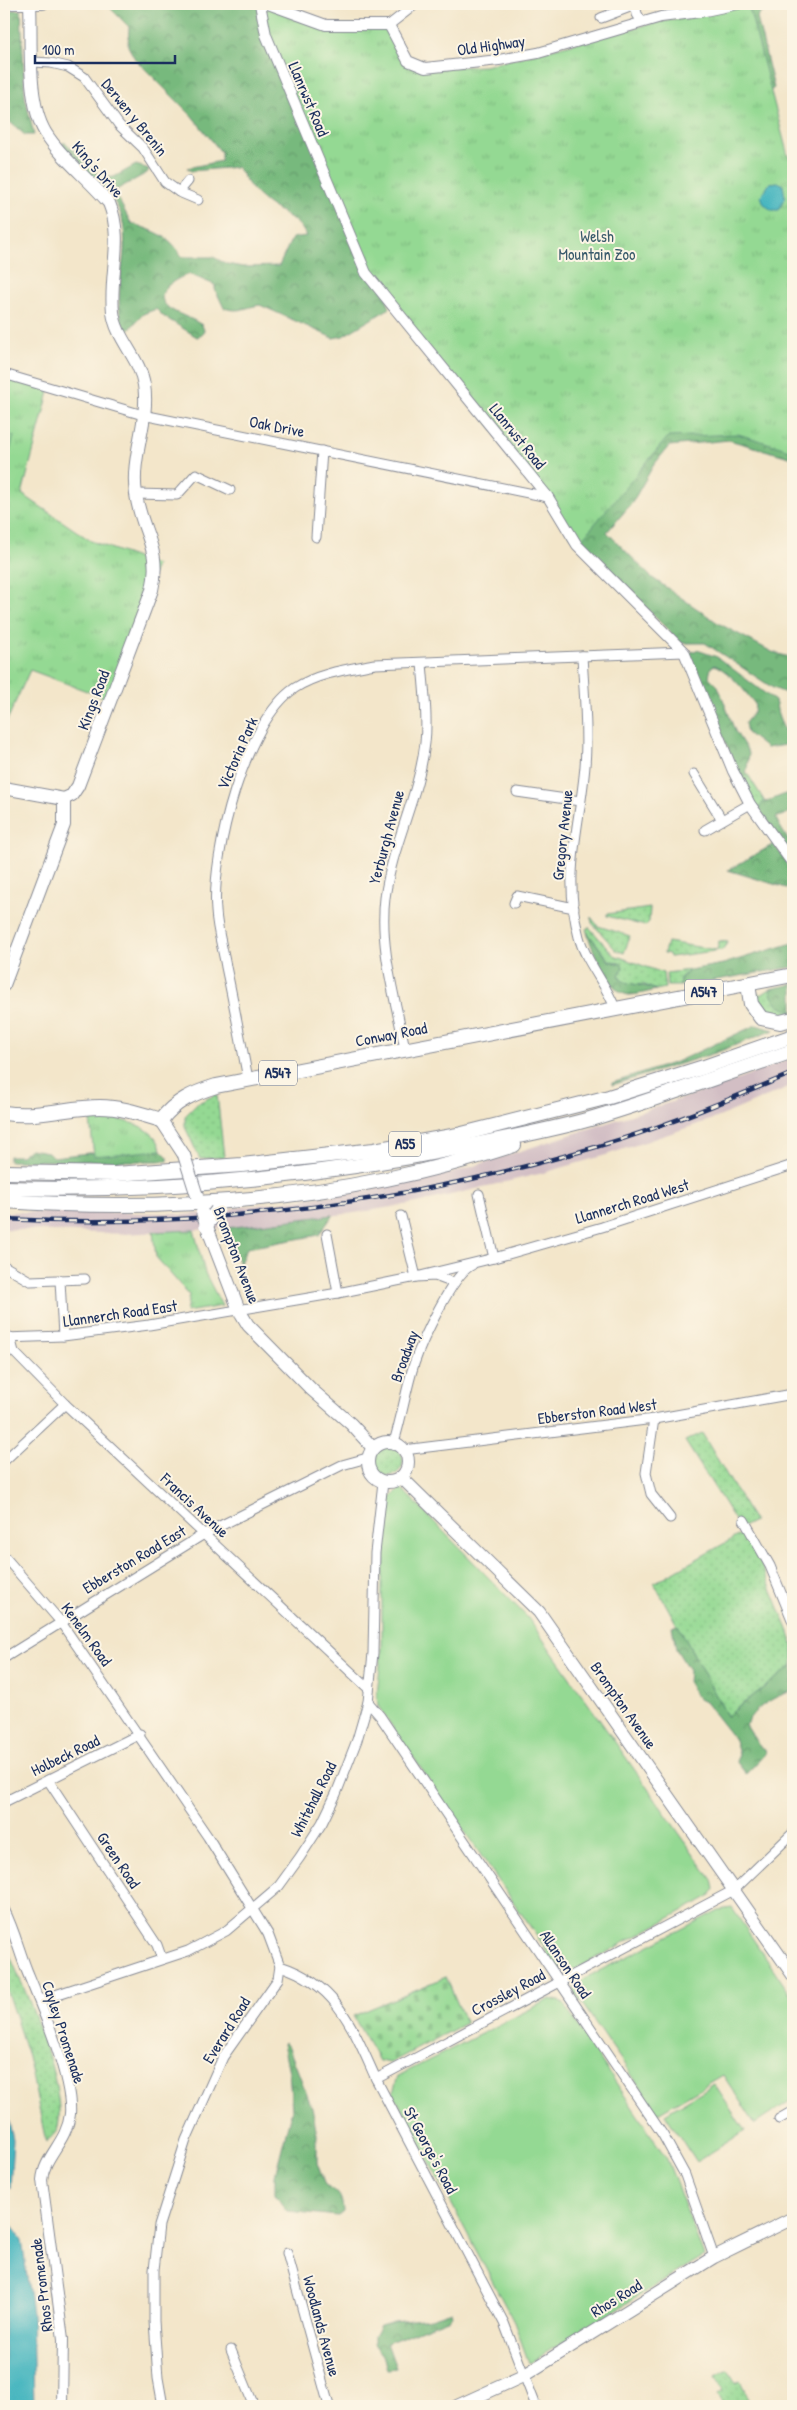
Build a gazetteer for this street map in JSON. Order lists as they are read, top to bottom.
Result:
{
  "streets": {
    "main road": [
      "King's Drive",
      "Kings Road",
      "A547",
      "Conway Road",
      "A55",
      "Brompton Avenue",
      "Rhos Road"
    ],
    "street": [
      "Old Highway",
      "Llanrwst Road",
      "Derwen y Brenin",
      "Oak Drive",
      "Victoria Park",
      "Gregory Avenue",
      "Yerburgh Avenue",
      "Llannerch Road West",
      "Llannerch Road East",
      "Broadway",
      "Ebberston Road West",
      "Francis Avenue",
      "Ebberston Road East",
      "Kenelm Road",
      "Holbeck Road",
      "Whitehall Road",
      "Green Road",
      "Allanson Road",
      "Crossley Road",
      "Everard Road",
      "Cayley Promenade",
      "St George's Road",
      "Rhos Promenade",
      "Woodlands Avenue"
    ]
  },
  "crossings": [
    ["Llanrwst Road", "Oak Drive"],
    ["Llanrwst Road", "Victoria Park"],
    ["Derwen y Brenin", "King's Drive"],
    ["King's Drive", "Oak Drive"],
    ["King's Drive", "Kings Road"],
    ["Oak Drive", "Kings Road"],
    ["Victoria Park", "Gregory Avenue"],
    ["Victoria Park", "Yerburgh Avenue"],
    ["Victoria Park", "Conway Road"],
    ["Gregory Avenue", "Conway Road"],
    ["Yerburgh Avenue", "Conway Road"],
    ["Conway Road", "Brompton Avenue"],
    ["Llannerch Road West", "Brompton Avenue"],
    ["Llannerch Road West", "Llannerch Road East"],
    ["Llannerch Road West", "Broadway"],
    ["Brompton Avenue", "Llannerch Road East"],
    ["Brompton Avenue", "Broadway"],
    ["Brompton Avenue", "Ebberston Road West"],
    ["Brompton Avenue", "Ebberston Road East"],
    ["Brompton Avenue", "Whitehall Road"],
    ["Brompton Avenue", "Crossley Road"],
    ["Llannerch Road East", "Francis Avenue"],
    ["Broadway", "Ebberston Road West"],
    ["Broadway", "Ebberston Road East"],
    ["Broadway", "Whitehall Road"],
    ["Ebberston Road West", "Ebberston Road East"],
    ["Ebberston Road West", "Whitehall Road"],
    ["Francis Avenue", "Ebberston Road East"],
    ["Francis Avenue", "Whitehall Road"],
    ["Ebberston Road East", "Kenelm Road"],
    ["Ebberston Road East", "Whitehall Road"],
    ["Kenelm Road", "Holbeck Road"],
    ["Holbeck Road", "Green Road"],
    ["Whitehall Road", "Green Road"],
    ["Whitehall Road", "Allanson Road"],
    ["Whitehall Road", "Cayley Promenade"],
    ["Allanson Road", "Crossley Road"],
    ["Allanson Road", "Rhos Road"],
    ["Crossley Road", "St George's Road"],
    ["Everard Road", "St George's Road"],
    ["Cayley Promenade", "Rhos Promenade"],
    ["St George's Road", "Rhos Road"]
  ],
  "parks": ["Welsh Mountain Zoo"],
  "scale_bar": "100 m"
}
